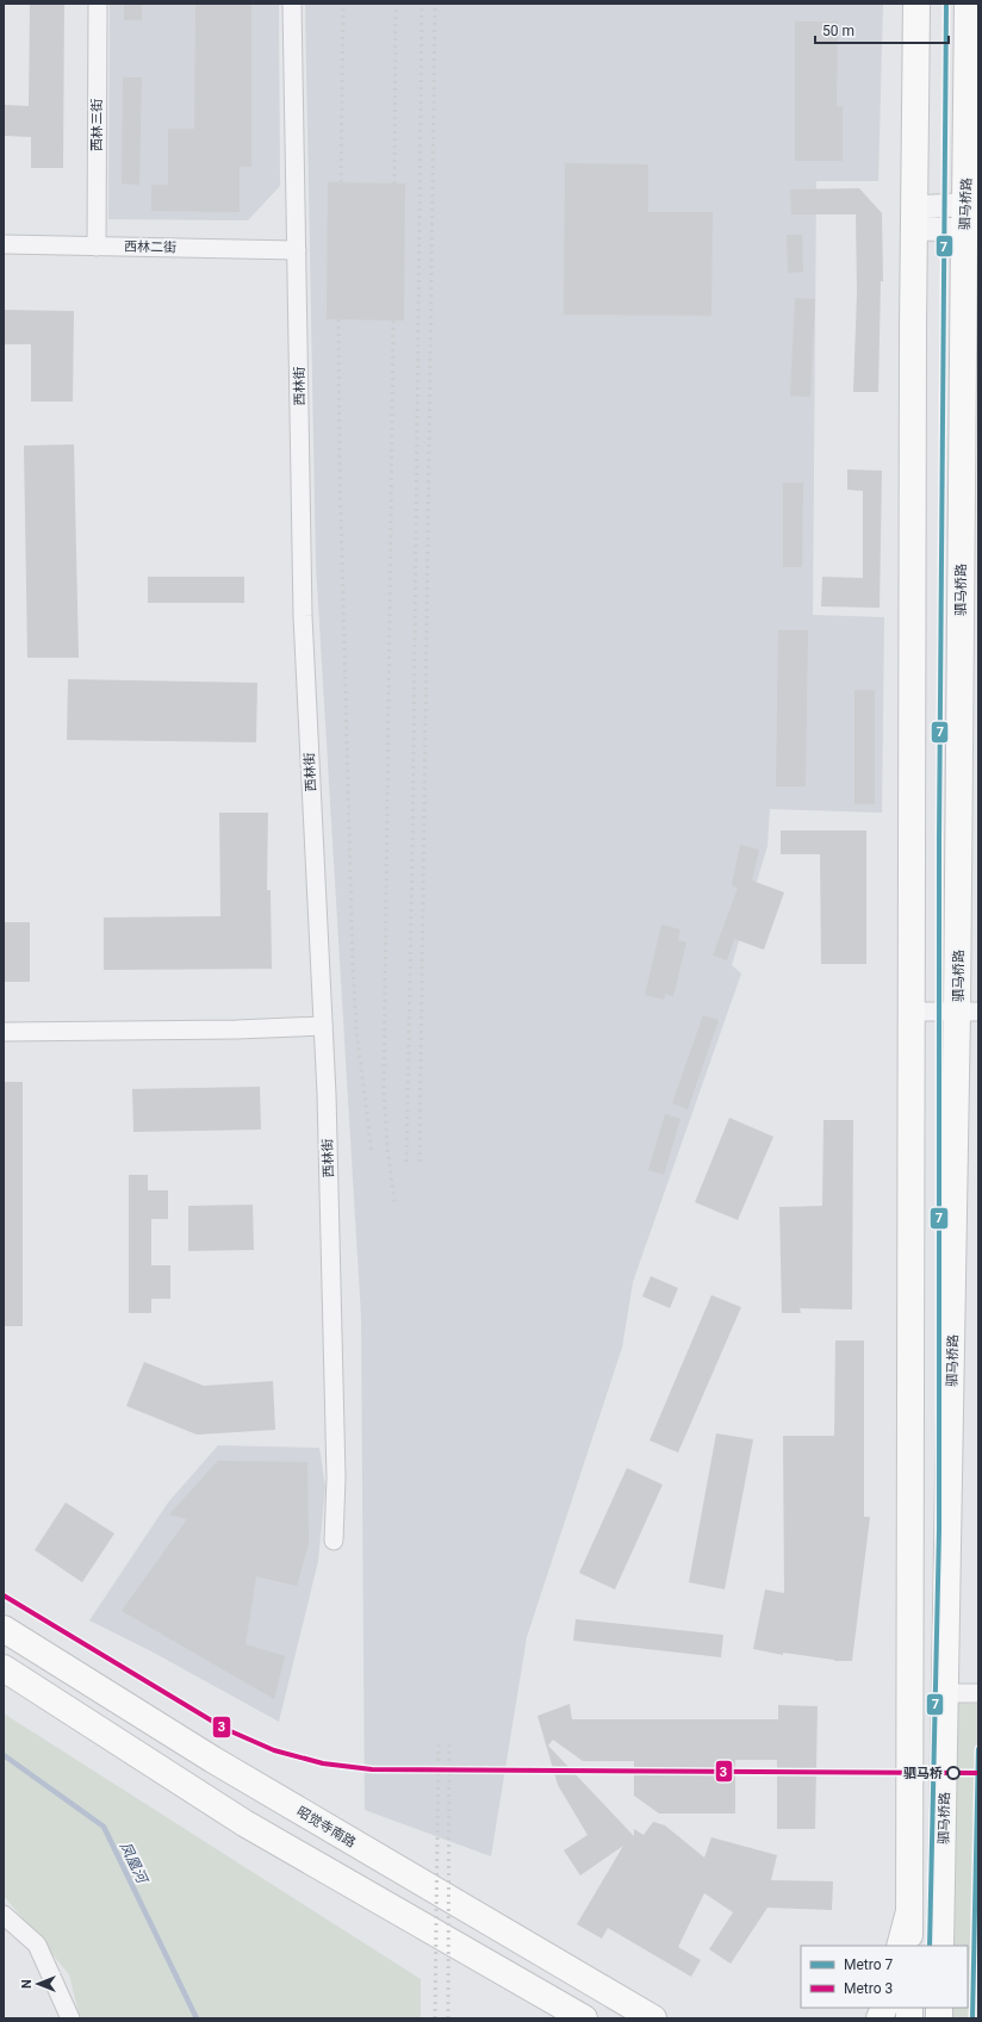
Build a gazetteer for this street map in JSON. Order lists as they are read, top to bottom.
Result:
{
  "streets": {
    "main road": ["驷马桥路", "昭觉寺南路"],
    "street": ["西林三街", "西林二街", "西林街"]
  },
  "crossings": [
    ["西林三街", "西林二街"],
    ["西林二街", "西林街"]
  ],
  "water": ["凤凰河"],
  "places": ["驷马桥"],
  "lines": ["metro line 7", "metro line 3"],
  "legend": ["Metro 7", "Metro 3"],
  "scale_bar": "50 m",
  "north": "left"
}
